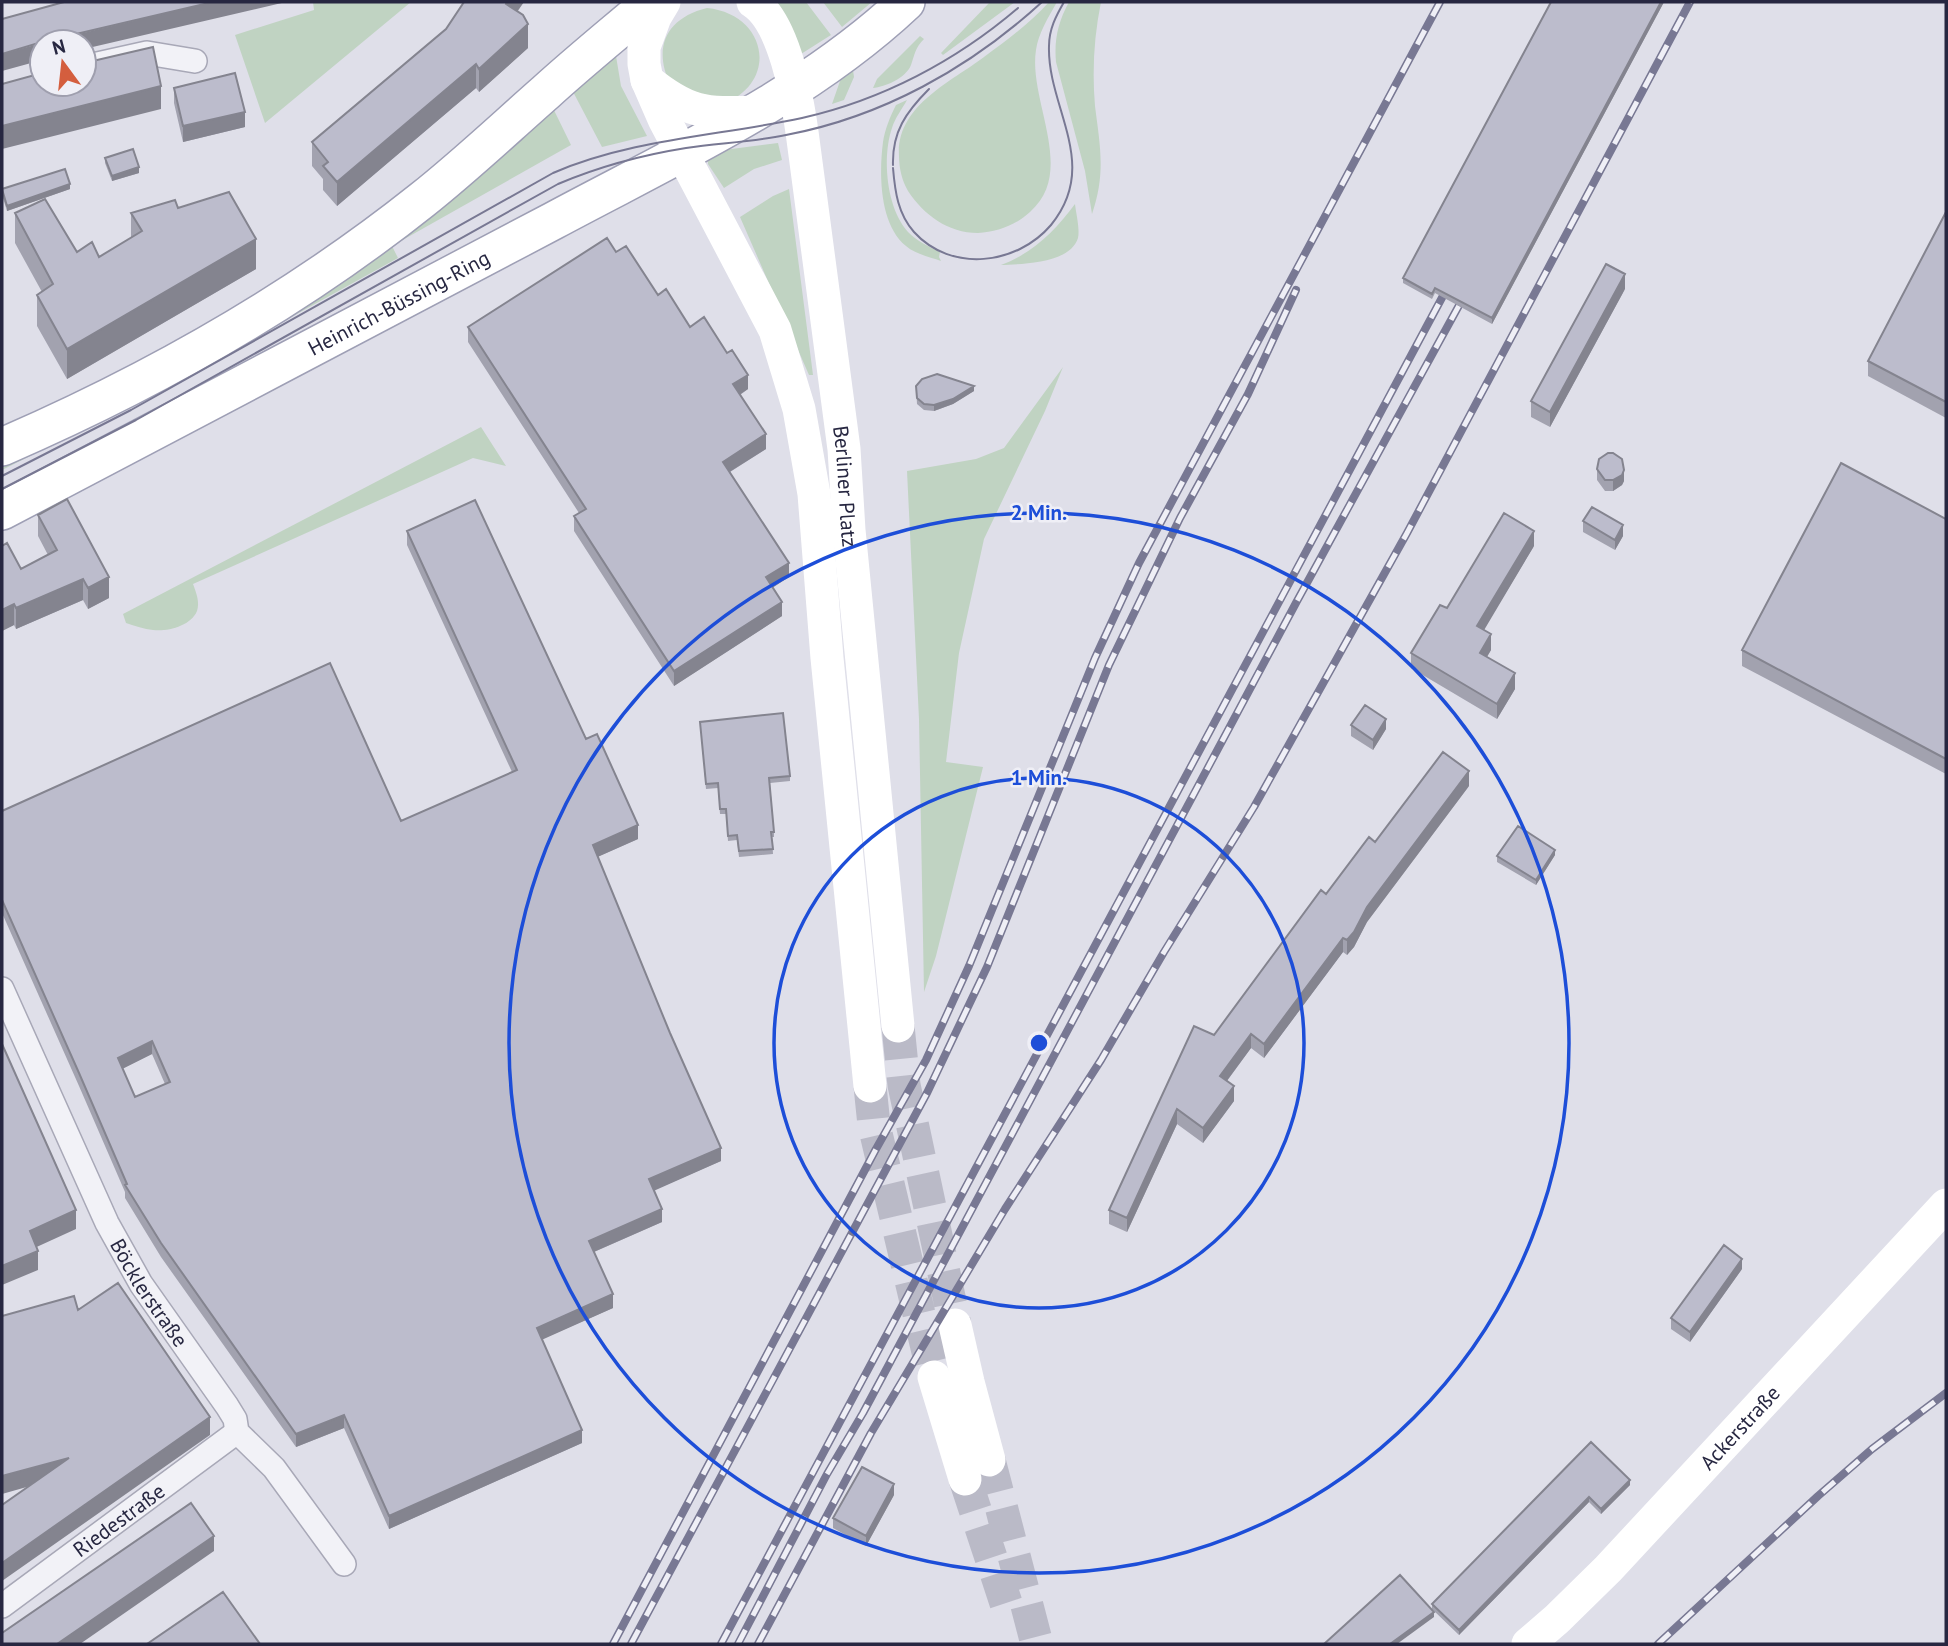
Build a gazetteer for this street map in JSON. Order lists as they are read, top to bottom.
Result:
{
  "streets": {
    "main road": ["Heinrich-Büssing-Ring", "Berliner Platz", "Ackerstraße"],
    "street": ["Böcklerstraße", "Riedestraße"]
  },
  "crossings": [
    ["Heinrich-Büssing-Ring", "Berliner Platz"],
    ["Böcklerstraße", "Riedestraße"]
  ],
  "north": "top",
  "rings": ["2 Min.", "1 Min."]
}
